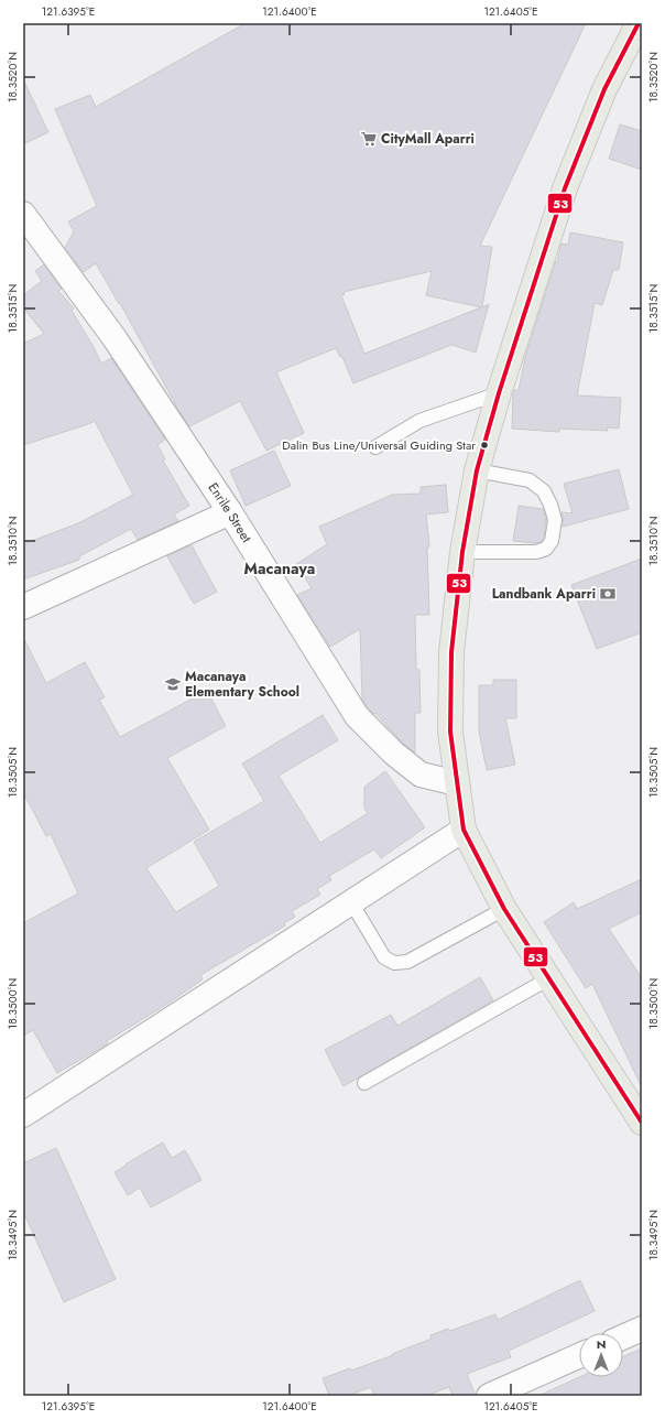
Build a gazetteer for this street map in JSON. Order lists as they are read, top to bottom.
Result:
{
  "streets": {
    "street": ["Enrile Street"]
  },
  "districts": ["Macanaya"],
  "places": {
    "supermarket": ["CityMall Aparri"],
    "other": ["Dalin Bus Line/Universal Guiding Star"],
    "bank": ["Landbank Aparri"],
    "school or university": ["Macanaya Elementary School"]
  },
  "lines": ["transit line 53"],
  "north": "top",
  "coordinates": [
    "121.6395°E",
    "121.6400°E",
    "121.6405°E",
    "18.3520°N",
    "18.3515°N",
    "18.3510°N",
    "18.3505°N",
    "18.3500°N",
    "18.3495°N"
  ]
}
